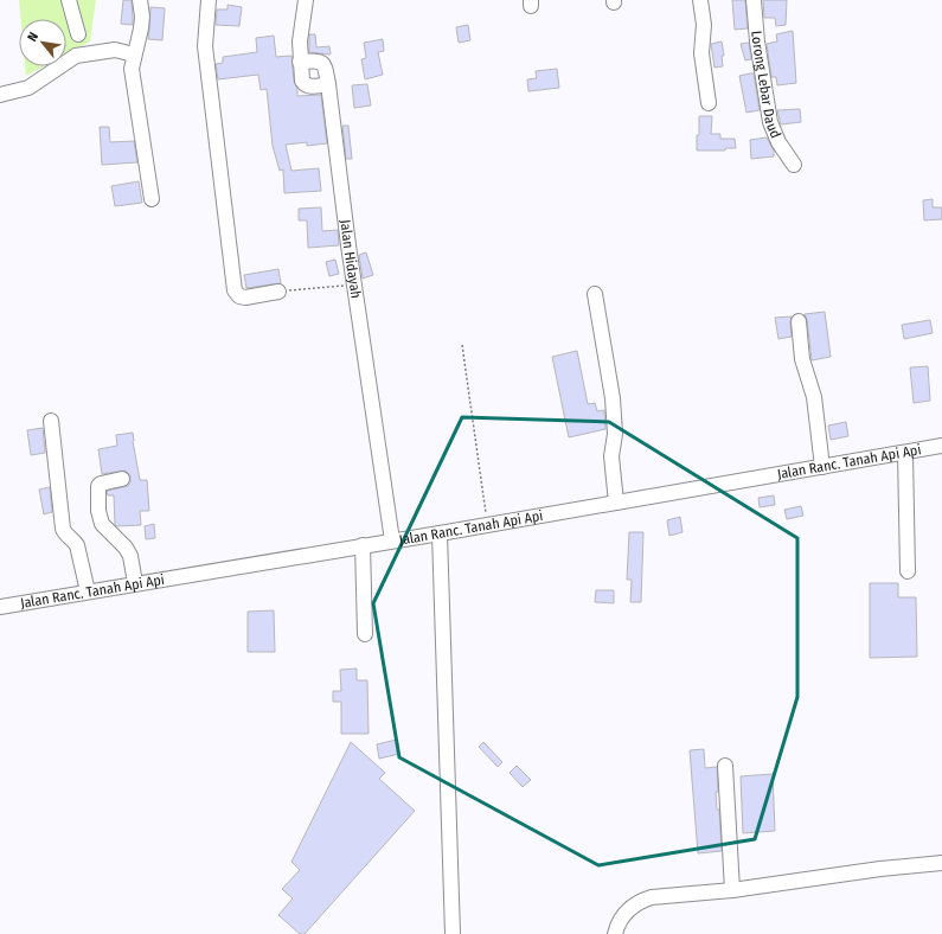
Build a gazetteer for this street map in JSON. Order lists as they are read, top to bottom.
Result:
{
  "streets": {
    "street": ["Lorong Lebar Daud", "Jalan Hidayah", "Jalan Ranc. Tanah Api Api"]
  },
  "crossings": [
    ["Jalan Hidayah", "Jalan Ranc. Tanah Api Api"]
  ],
  "north": "top left"
}
